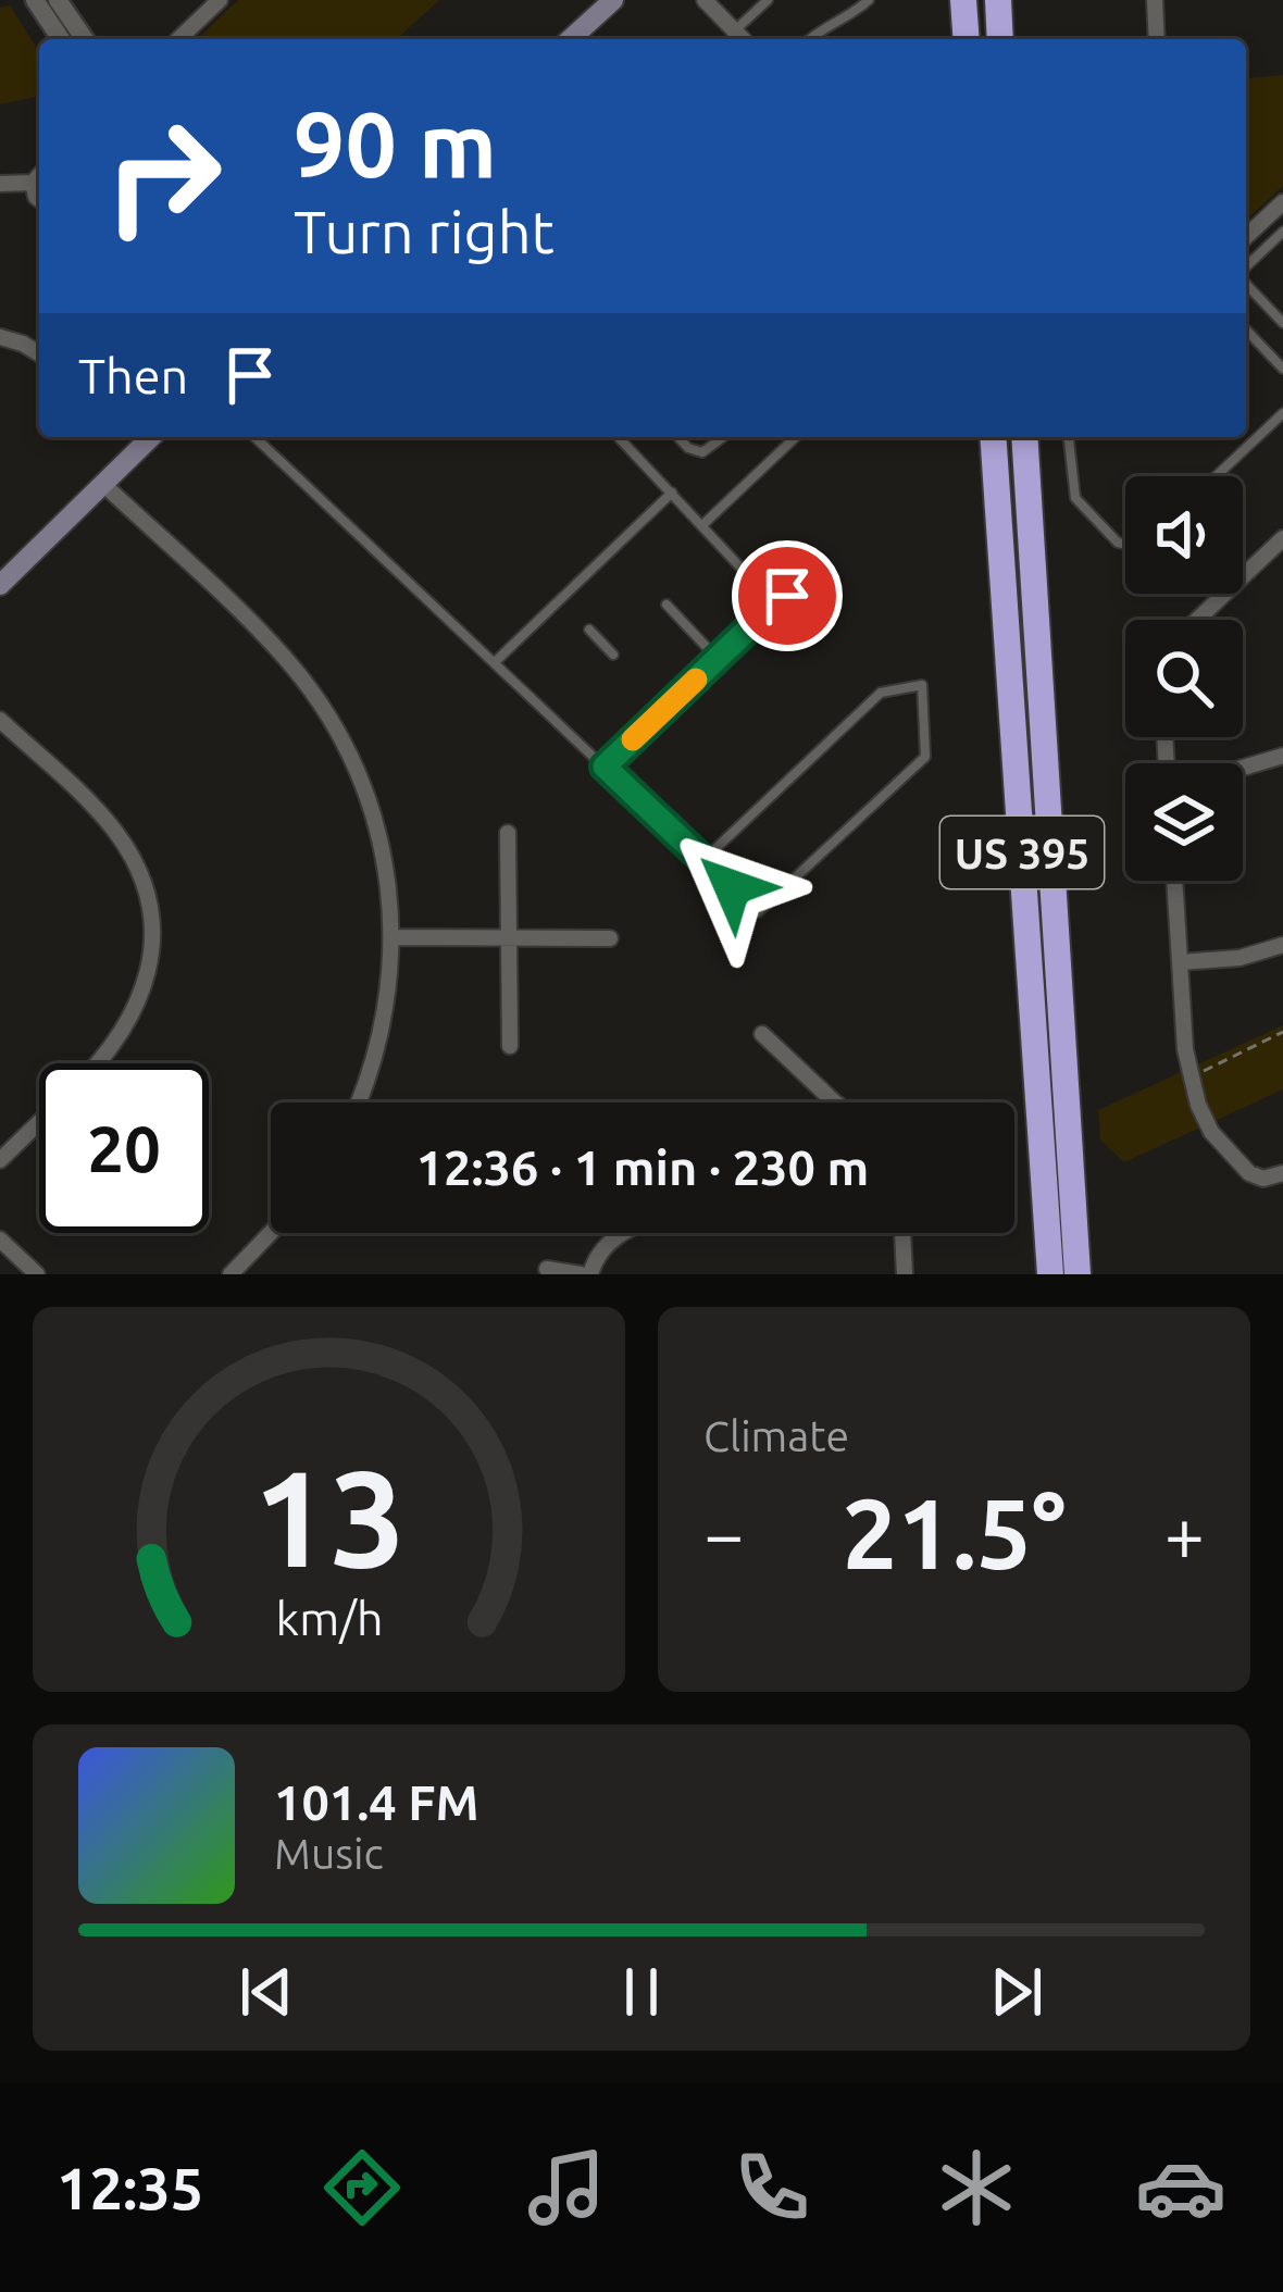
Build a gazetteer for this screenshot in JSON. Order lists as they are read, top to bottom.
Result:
{
  "streets": {
    "highway": ["US 395"]
  },
  "page": {
    "turn": ["90 m", "Turn right"],
    "then": "Then",
    "limit": "20",
    "trip": "12:36 · 1 min · 230 m",
    "tile": "Climate",
    "heat": ["−", "21.5°", "+"],
    "song": ["101.4 FM", "Music"],
    "tabs": "12:35",
    "gauge": ["13", "km/h"]
  }
}
